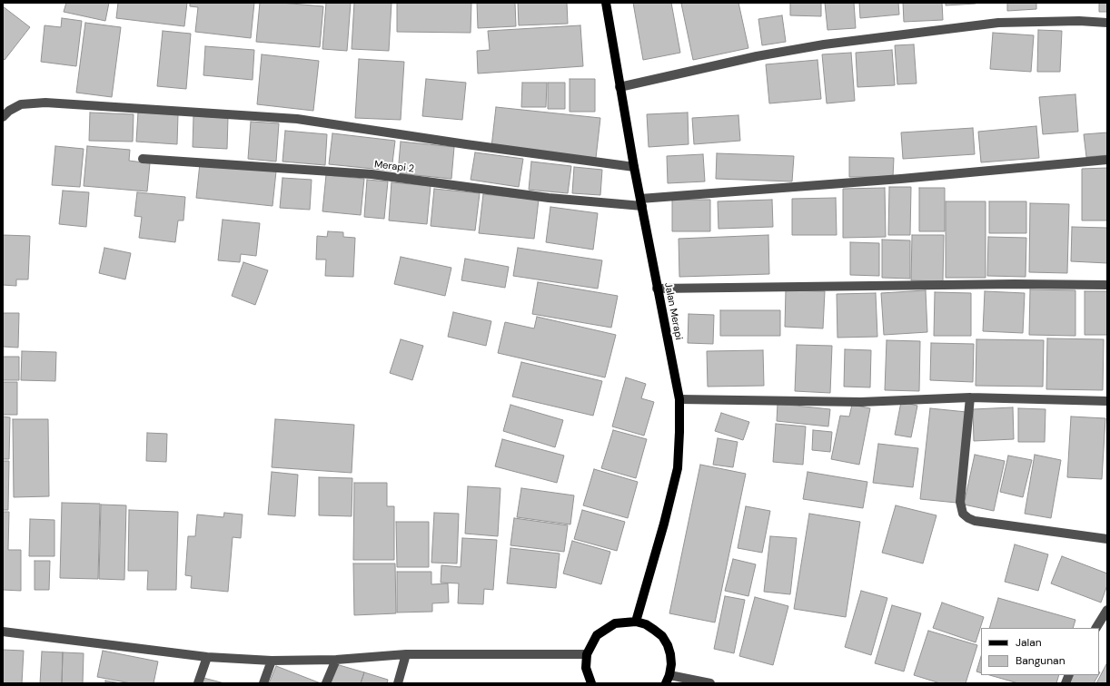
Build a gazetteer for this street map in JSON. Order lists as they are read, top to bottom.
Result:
{
  "streets": {
    "main road": ["Jalan Merapi"],
    "street": ["Merapi 2"]
  },
  "crossings": [
    ["Merapi 2", "Jalan Merapi"]
  ],
  "legend": ["Jalan", "Bangunan"]
}
